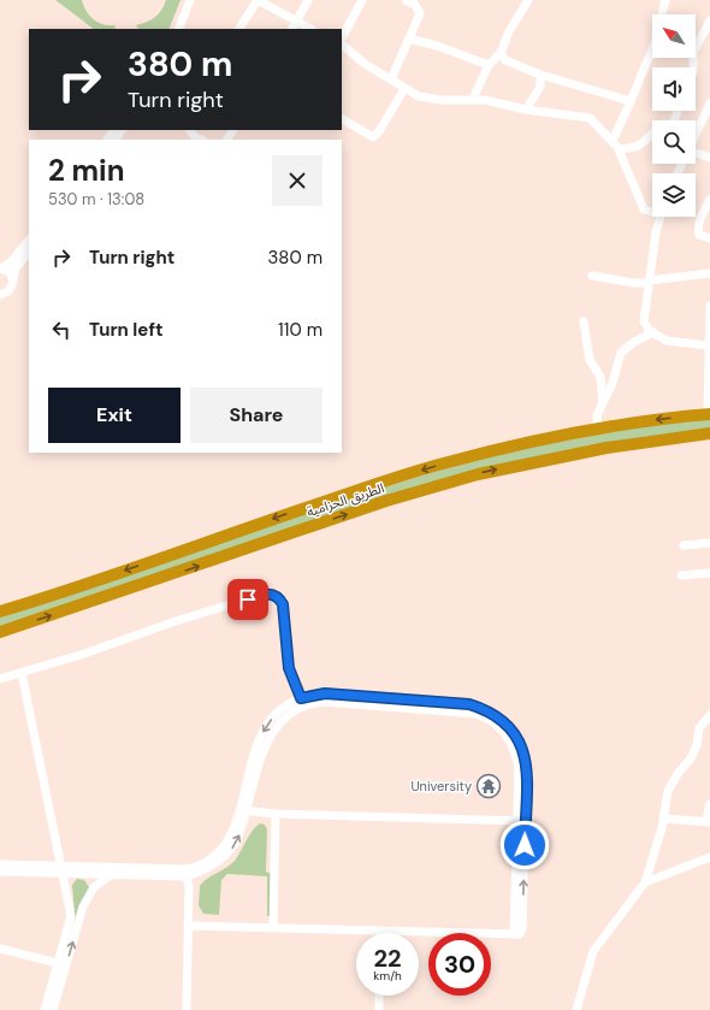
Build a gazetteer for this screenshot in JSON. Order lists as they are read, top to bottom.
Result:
{
  "streets": {
    "highway": ["الطريق الحزامية"]
  },
  "places": {
    "temple": ["University"]
  },
  "north": "top left",
  "page": {
    "turn": ["380 m", "Turn right"],
    "heading": ["2 min", "530 m · 13:08"],
    "list": [
      {
        "name": "Turn right",
        "value": "380 m"
      },
      {
        "name": "Turn left",
        "value": "110 m"
      }
    ],
    "buttons": ["Exit", "Share"],
    "speed": "22 km/h",
    "limit": "30"
  }
}
